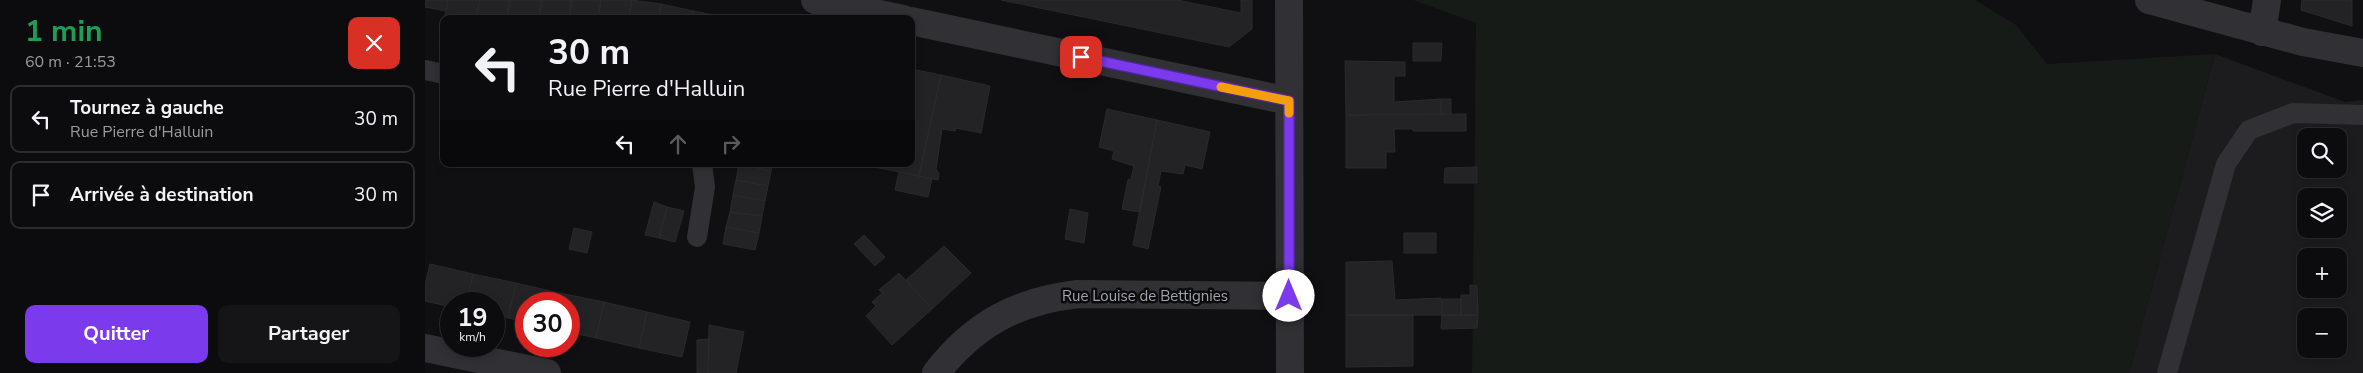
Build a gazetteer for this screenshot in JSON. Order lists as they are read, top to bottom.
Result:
{
  "streets": {
    "street": ["Rue Louise de Bettignies"]
  },
  "page": {
    "heading": ["1 min", "60 m · 21:53"],
    "turn": ["30 m", "Rue Pierre d'Halluin"],
    "list": [
      {
        "name": "Tournez à gauche",
        "note": "Rue Pierre d'Halluin",
        "value": "30 m"
      },
      {
        "name": "Arrivée à destination",
        "value": "30 m"
      }
    ],
    "map_buttons": ["+", "−"],
    "speed": "19 km/h",
    "limit": "30",
    "buttons": ["Quitter", "Partager"]
  }
}
